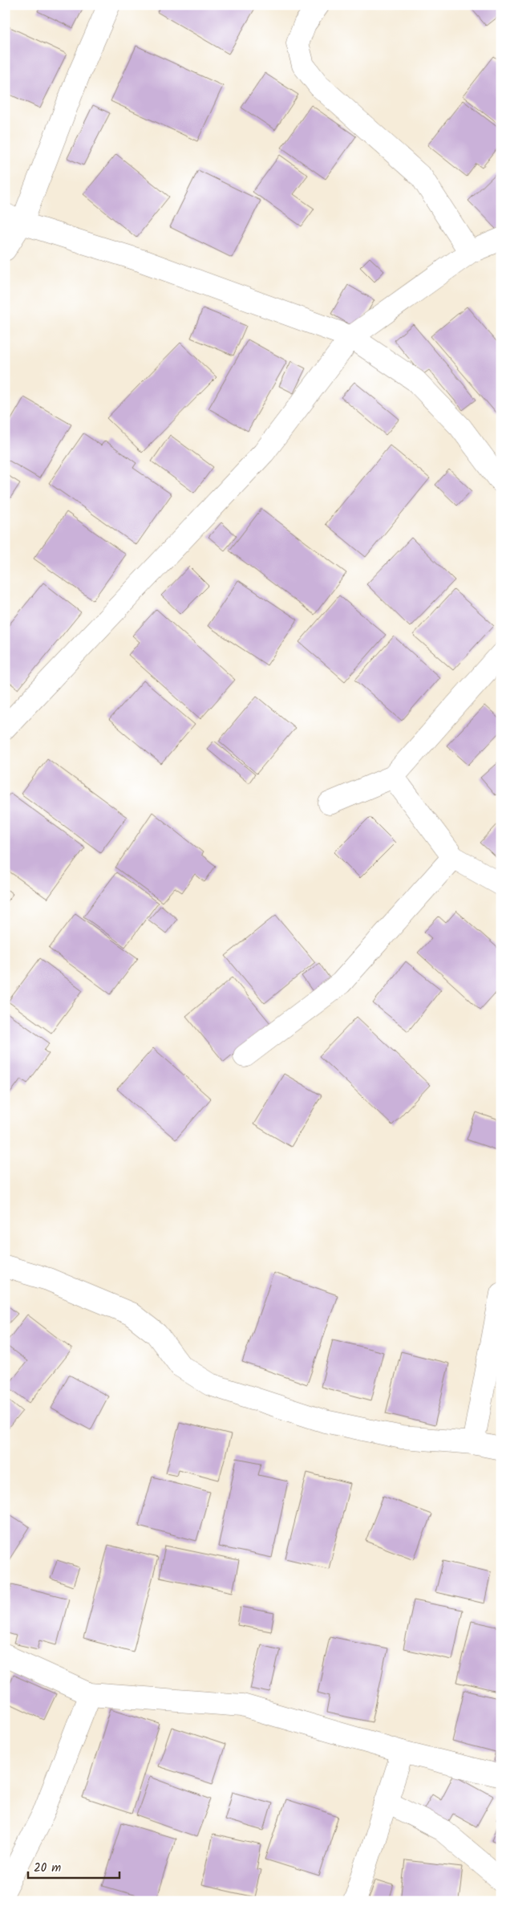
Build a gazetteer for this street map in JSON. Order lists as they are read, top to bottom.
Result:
{
  "scale_bar": "20 m"
}
